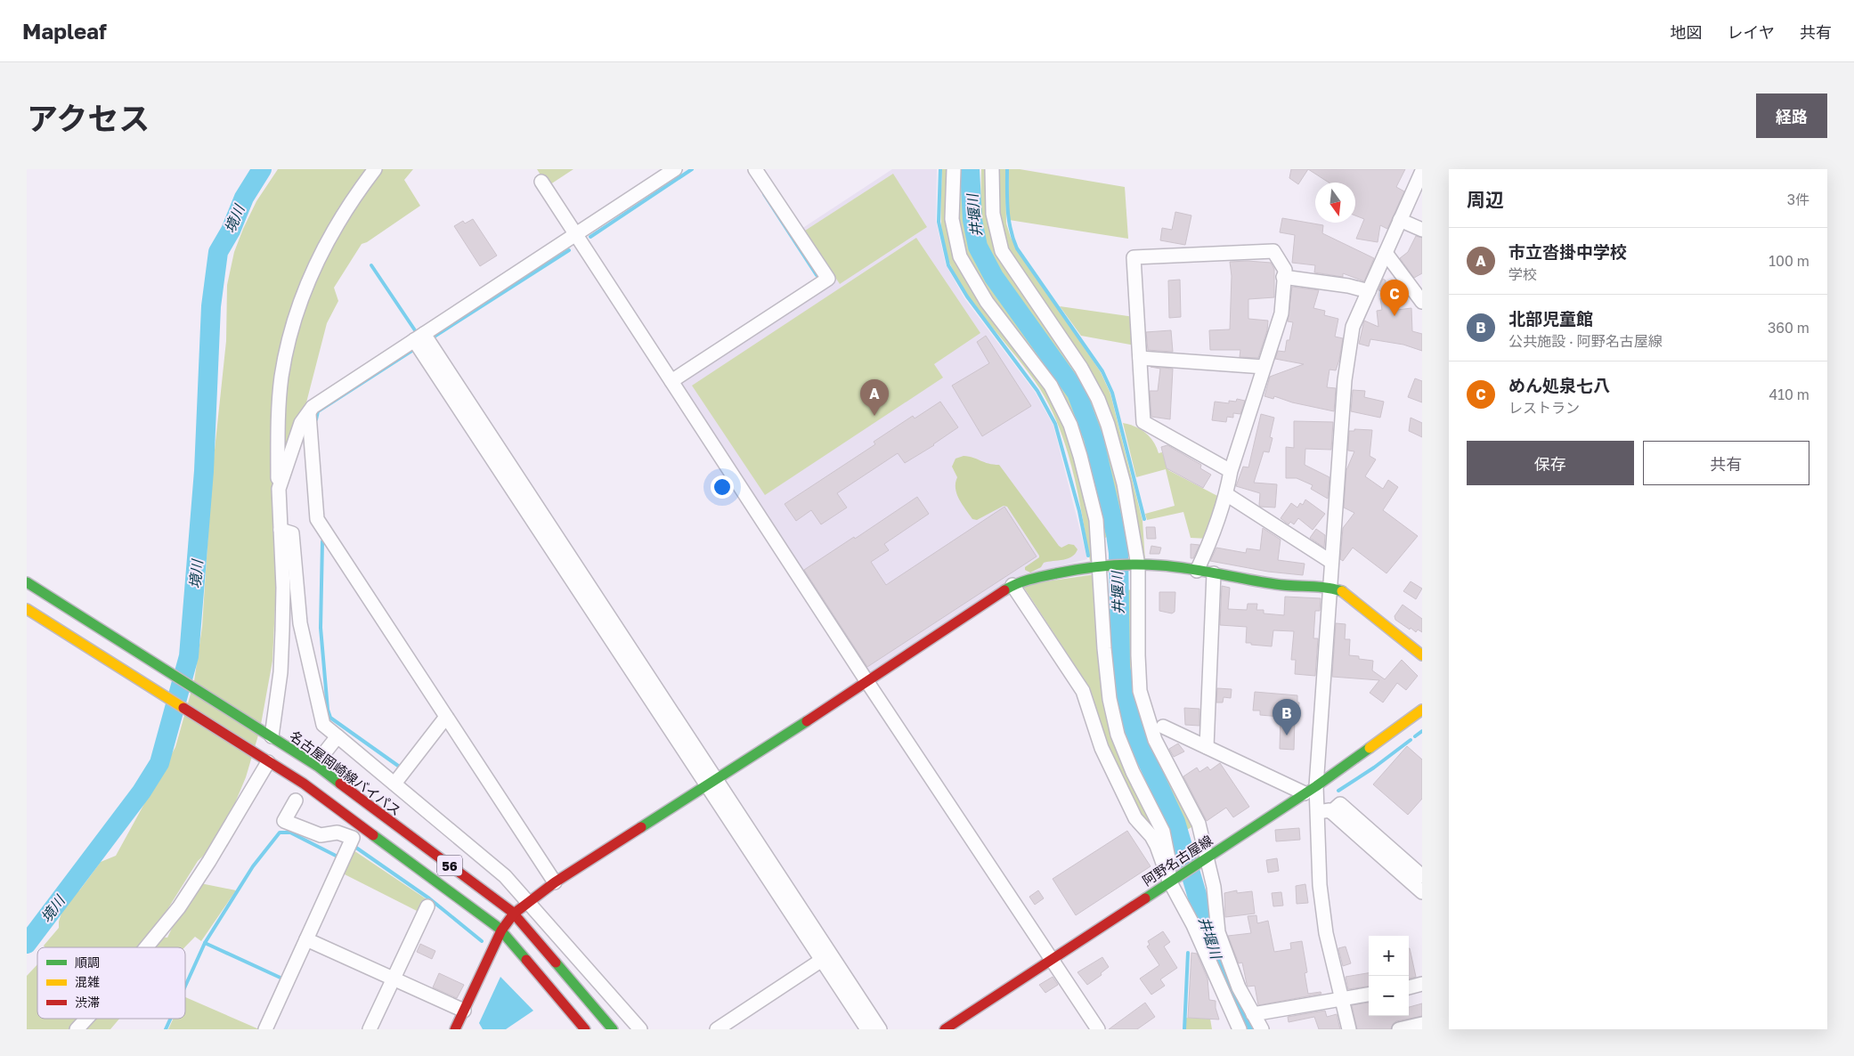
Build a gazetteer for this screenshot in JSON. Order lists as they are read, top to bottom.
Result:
{
  "streets": {
    "main road": ["名古屋岡崎線バイパス", "阿野名古屋線", "56"]
  },
  "water": ["井堰川", "境川"],
  "legend": ["順調", "混雑", "渋滞"],
  "north": "bottom",
  "page": {
    "header": "Mapleaf",
    "nav": ["地図", "レイヤ", "共有"],
    "title": "アクセス",
    "buttons": [
      "経路",
      ["保存", "共有"]
    ],
    "heading": ["周辺", "3件"],
    "list": [
      {
        "mark": "A",
        "name": "市立沓掛中学校",
        "note": "学校",
        "value": "100 m"
      },
      {
        "mark": "B",
        "name": "北部児童館",
        "note": "公共施設 · 阿野名古屋線",
        "value": "360 m"
      },
      {
        "mark": "C",
        "name": "めん処泉七八",
        "note": "レストラン",
        "value": "410 m"
      }
    ],
    "pins": ["C", "A", "B"],
    "map_buttons": ["+", "−"]
  }
}
